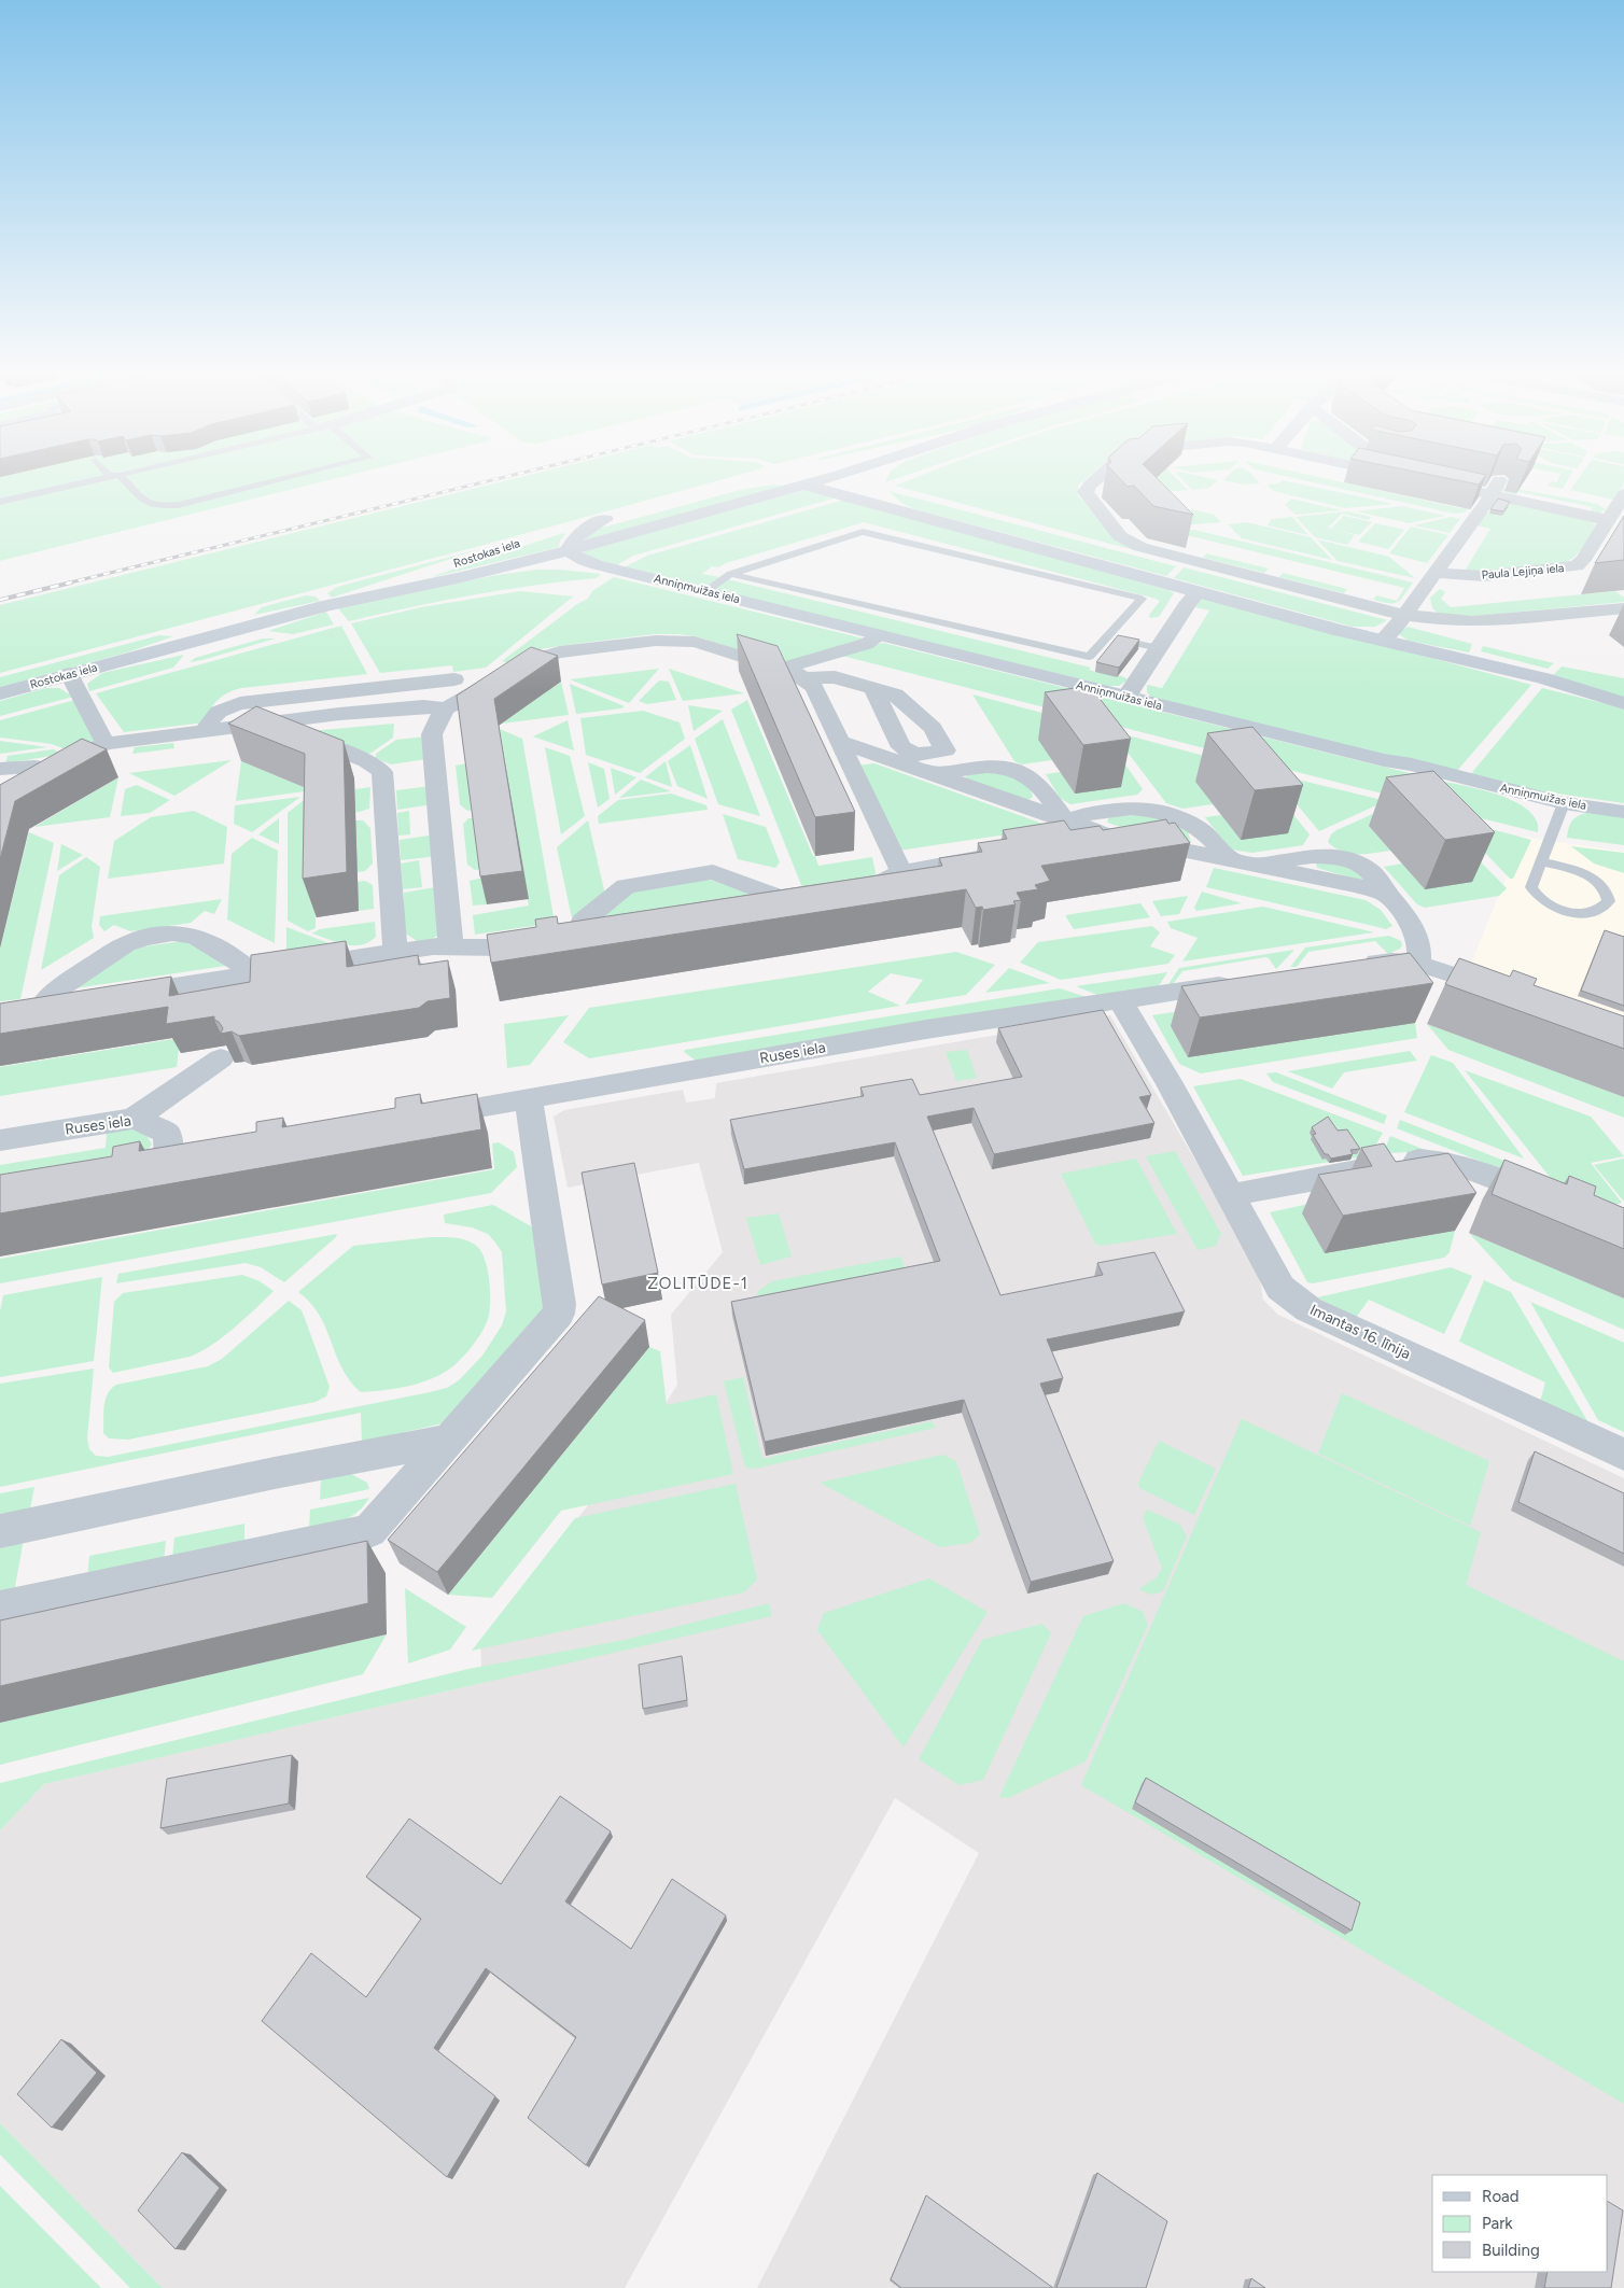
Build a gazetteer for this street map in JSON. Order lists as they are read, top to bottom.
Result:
{
  "streets": {
    "street": [
      "Rostokas iela",
      "Paula Lejiņa iela",
      "Anniņmuižas iela",
      "Ruses iela",
      "Imantas 16. līnija"
    ]
  },
  "crossings": [
    ["Rostokas iela", "Anniņmuižas iela"],
    ["Ruses iela", "Imantas 16. līnija"]
  ],
  "districts": ["ZOLITŪDE-1"],
  "legend": ["Road", "Park", "Building"]
}
